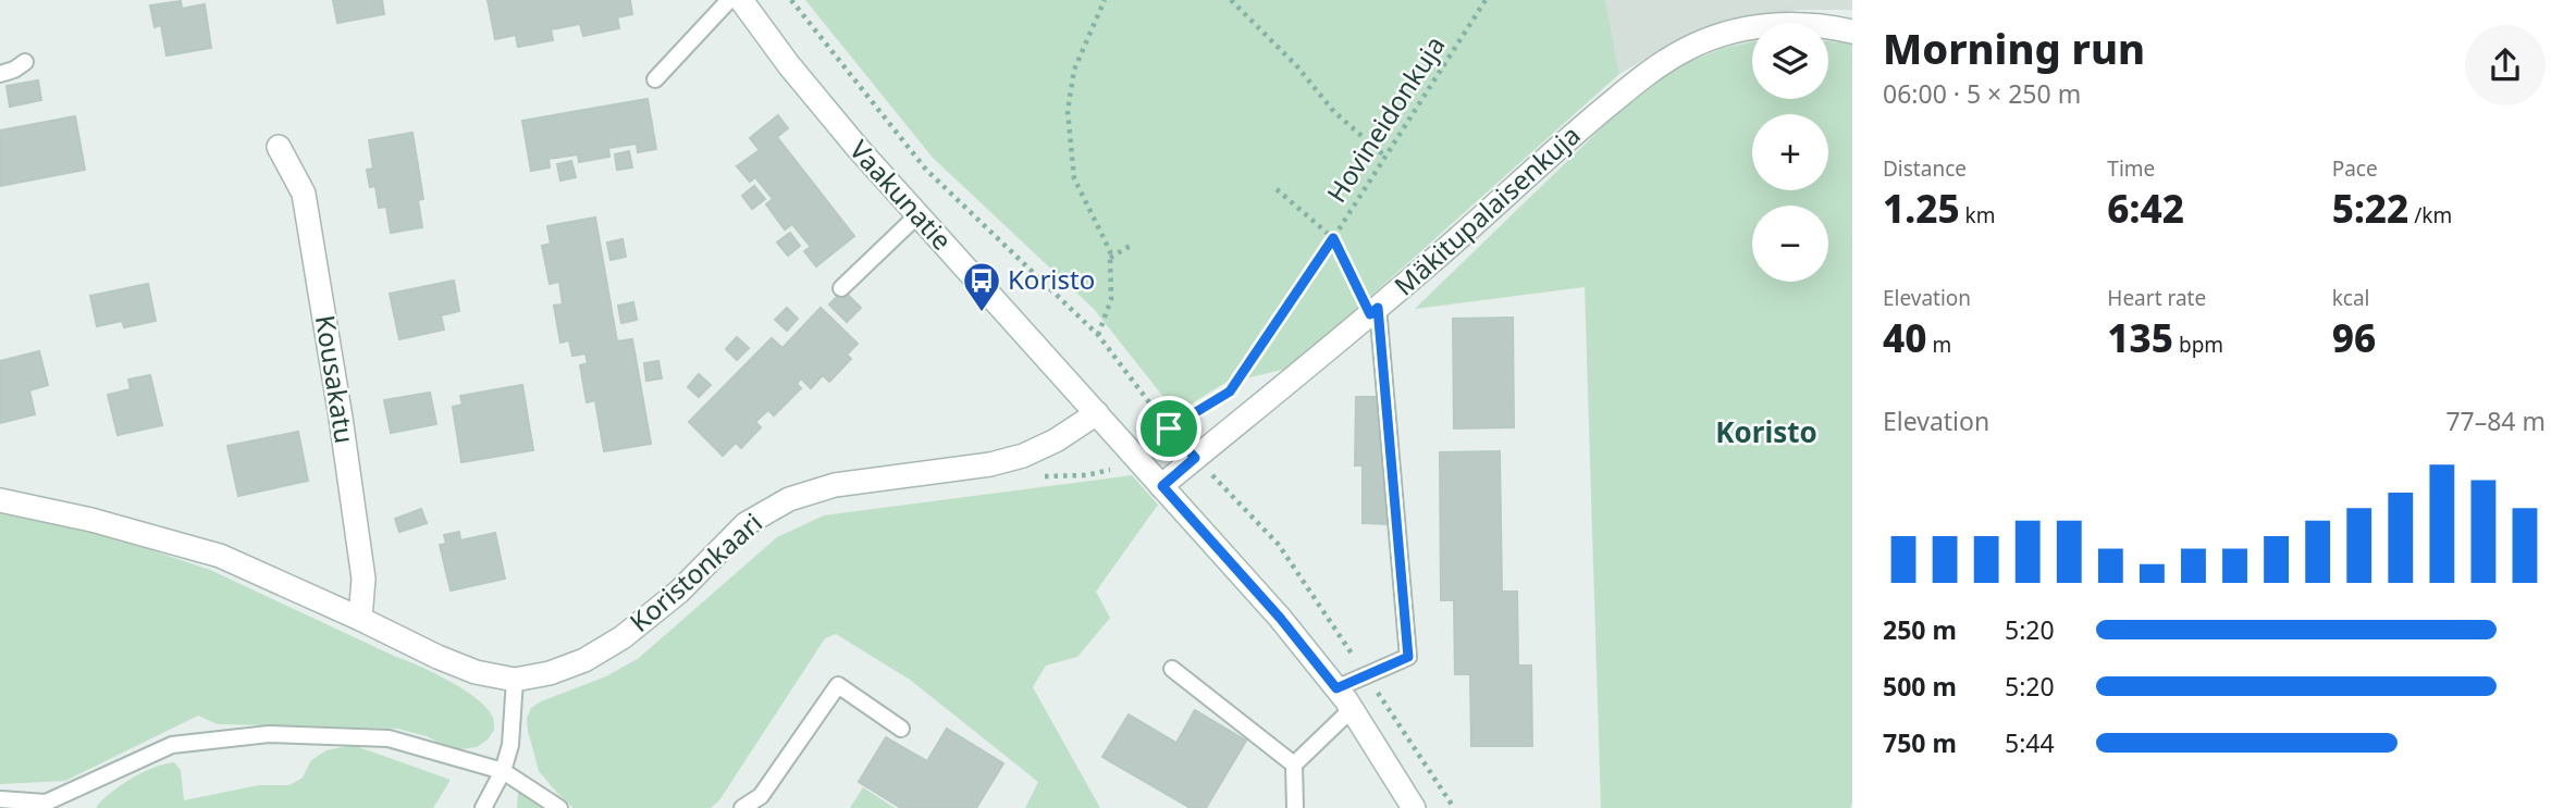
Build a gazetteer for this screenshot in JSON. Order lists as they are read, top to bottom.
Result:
{
  "streets": {
    "street": [
      "Vaakunatie",
      "Mäkitupalaisenkuja",
      "Kousakatu",
      "Koristonkaari"
    ],
    "path": ["Hovineidonkuja"]
  },
  "crossings": [
    ["Hovineidonkuja", "Vaakunatie"],
    ["Vaakunatie", "Mäkitupalaisenkuja"],
    ["Vaakunatie", "Koristonkaari"],
    ["Kousakatu", "Koristonkaari"]
  ],
  "districts": ["Koristo"],
  "places": {
    "bus stop": ["Koristo"]
  },
  "page": {
    "heading": ["Morning run", "06:00 · 5 × 250 m"],
    "map_buttons": ["+", "−"],
    "stats": [
      ["Distance", "1.25 km"],
      ["Time", "6:42"],
      ["Pace", "5:22 /km"],
      ["Elevation", "40 m"],
      ["Heart rate", "135 bpm"],
      ["kcal", "96"]
    ],
    "chart": ["Elevation", "77–84 m"],
    "list": [
      {
        "name": "250 m",
        "note": "5:20"
      },
      {
        "name": "500 m",
        "note": "5:20"
      },
      {
        "name": "750 m",
        "note": "5:44"
      }
    ]
  }
}
